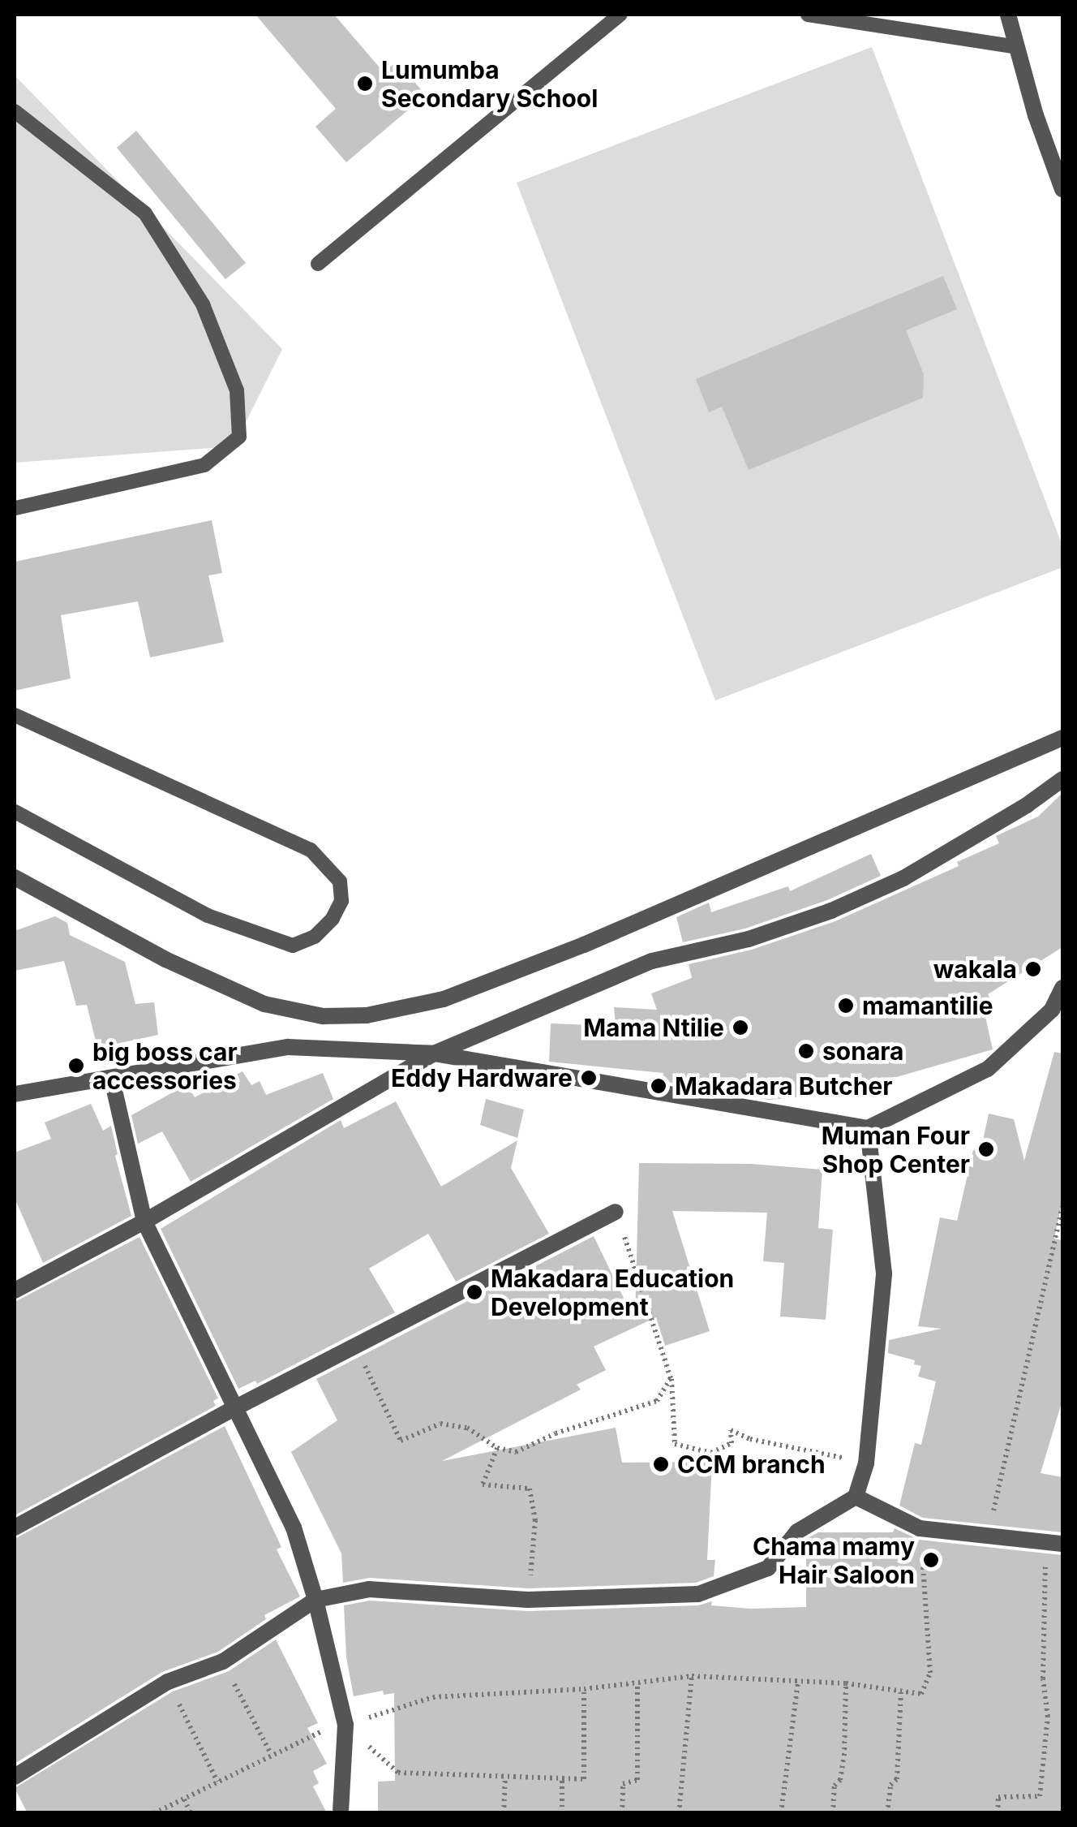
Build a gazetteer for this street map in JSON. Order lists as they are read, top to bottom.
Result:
{
  "places": [
    "Lumumba Secondary School",
    "wakala",
    "mamantilie",
    "Mama Ntilie",
    "sonara",
    "big boss car accessories",
    "Eddy Hardware",
    "Makadara Butcher",
    "Muman Four Shop Center",
    "Makadara Education Development",
    "CCM branch",
    "Chama mamy Hair Saloon"
  ]
}
